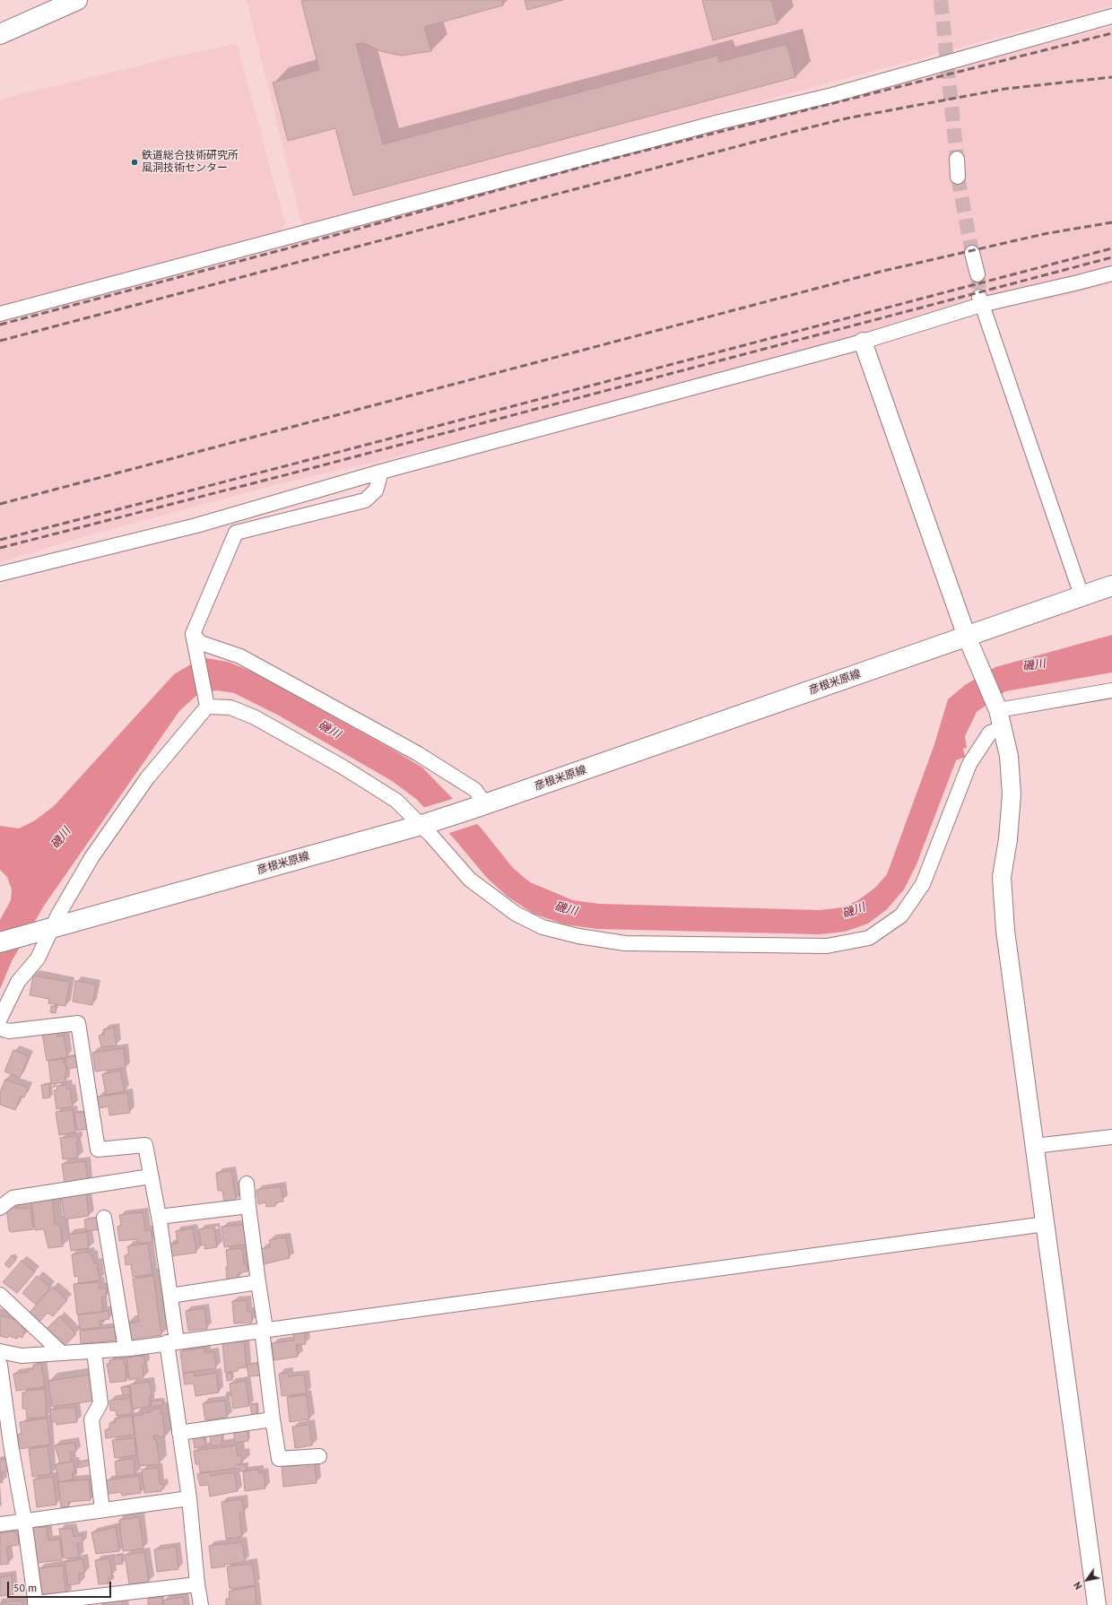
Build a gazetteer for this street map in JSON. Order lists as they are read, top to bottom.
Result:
{
  "streets": {
    "main road": ["彦根米原線"]
  },
  "water": ["磯川"],
  "places": ["鉄道総合技術研究所 風洞技術センター"],
  "scale_bar": "50 m",
  "north": "bottom left"
}
